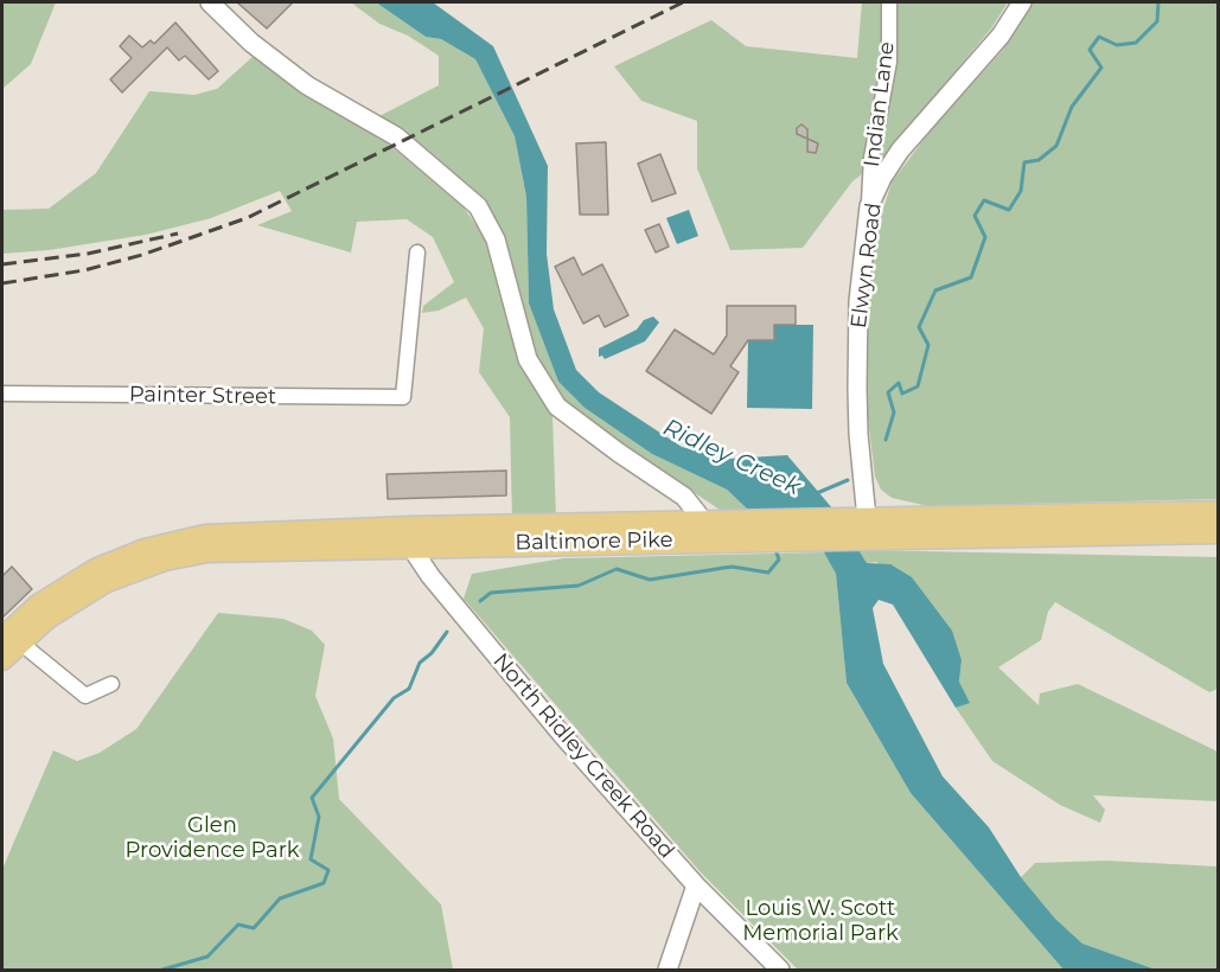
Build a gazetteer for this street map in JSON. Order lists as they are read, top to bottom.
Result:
{
  "streets": {
    "main road": ["Baltimore Pike"],
    "street": [
      "Indian Lane",
      "Elwyn Road",
      "Painter Street",
      "North Ridley Creek Road"
    ]
  },
  "crossings": [
    ["Indian Lane", "Elwyn Road"],
    ["Elwyn Road", "Baltimore Pike"],
    ["Baltimore Pike", "North Ridley Creek Road"]
  ],
  "water": ["Ridley Creek"],
  "parks": ["Glen Providence Park", "Louis W. Scott Memorial Park"]
}
